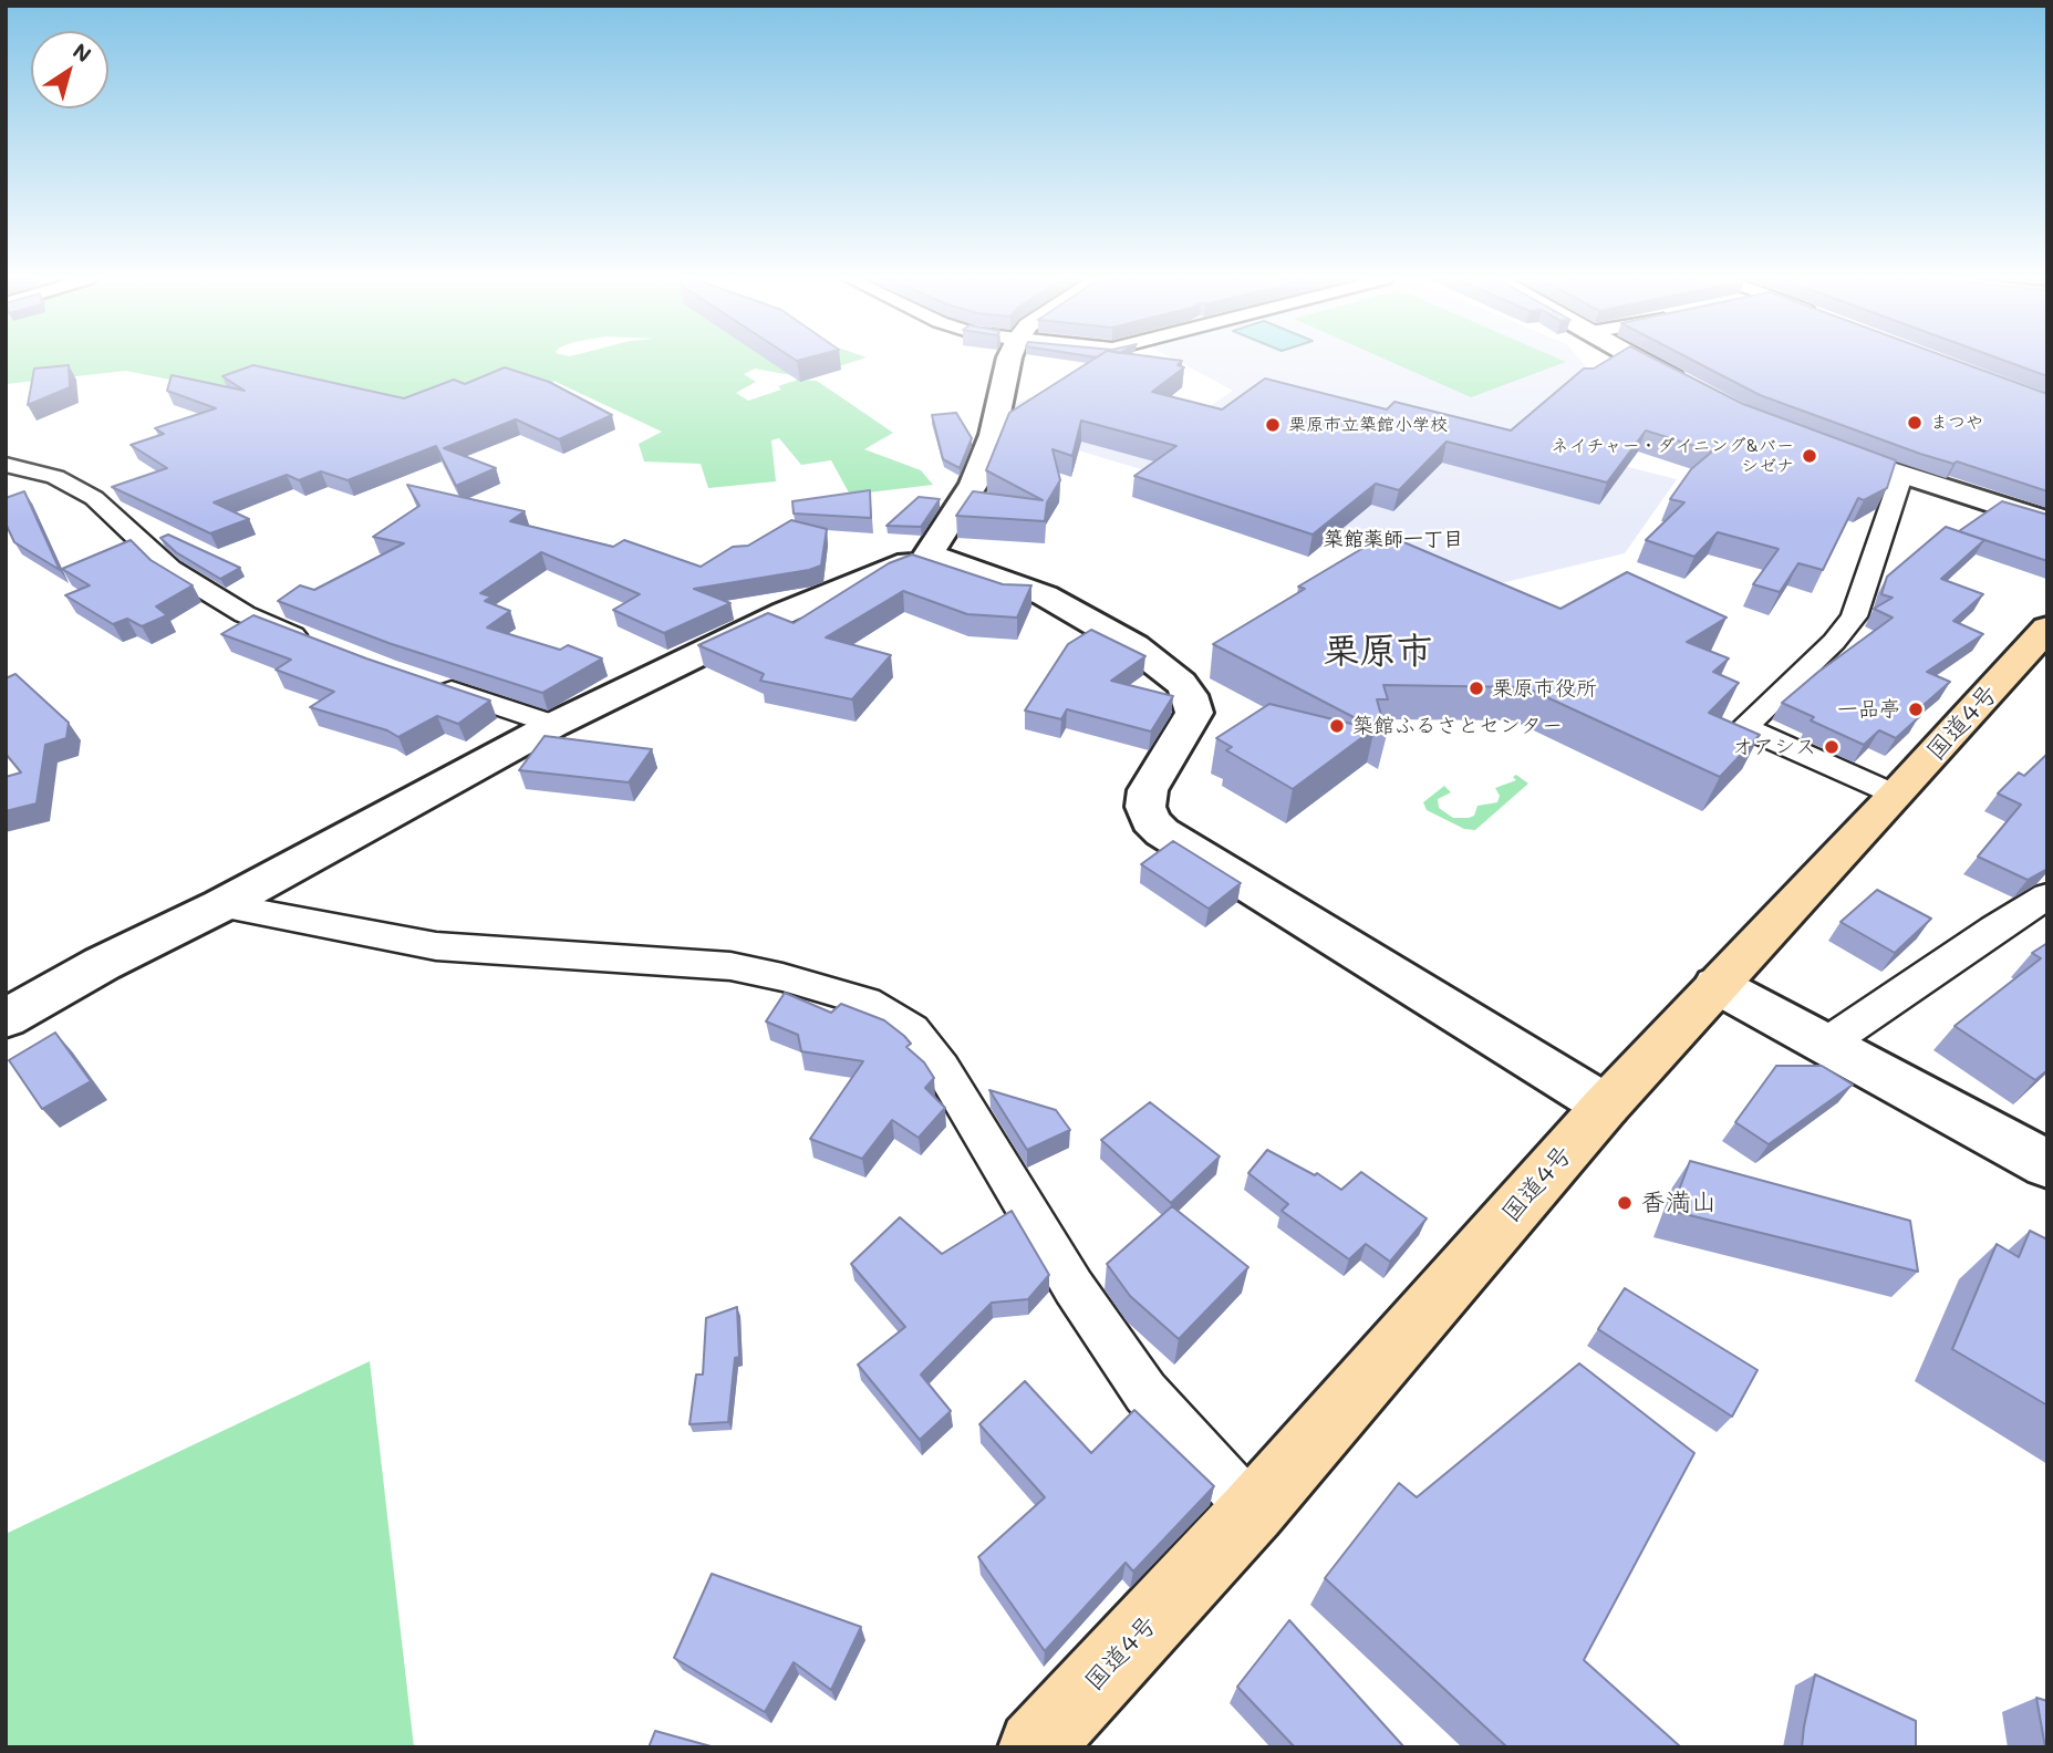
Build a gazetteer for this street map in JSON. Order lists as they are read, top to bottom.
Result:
{
  "streets": {
    "highway": ["国道4号"]
  },
  "districts": ["築館薬師一丁目", "栗原市"],
  "places": [
    "まつや",
    "栗原市立築館小学校",
    "ネイチャー・ダイニング&バー シゼナ",
    "栗原市役所",
    "一品亭",
    "築館ふるさとセンター",
    "オアシス",
    "香満山"
  ],
  "north": "top right"
}
